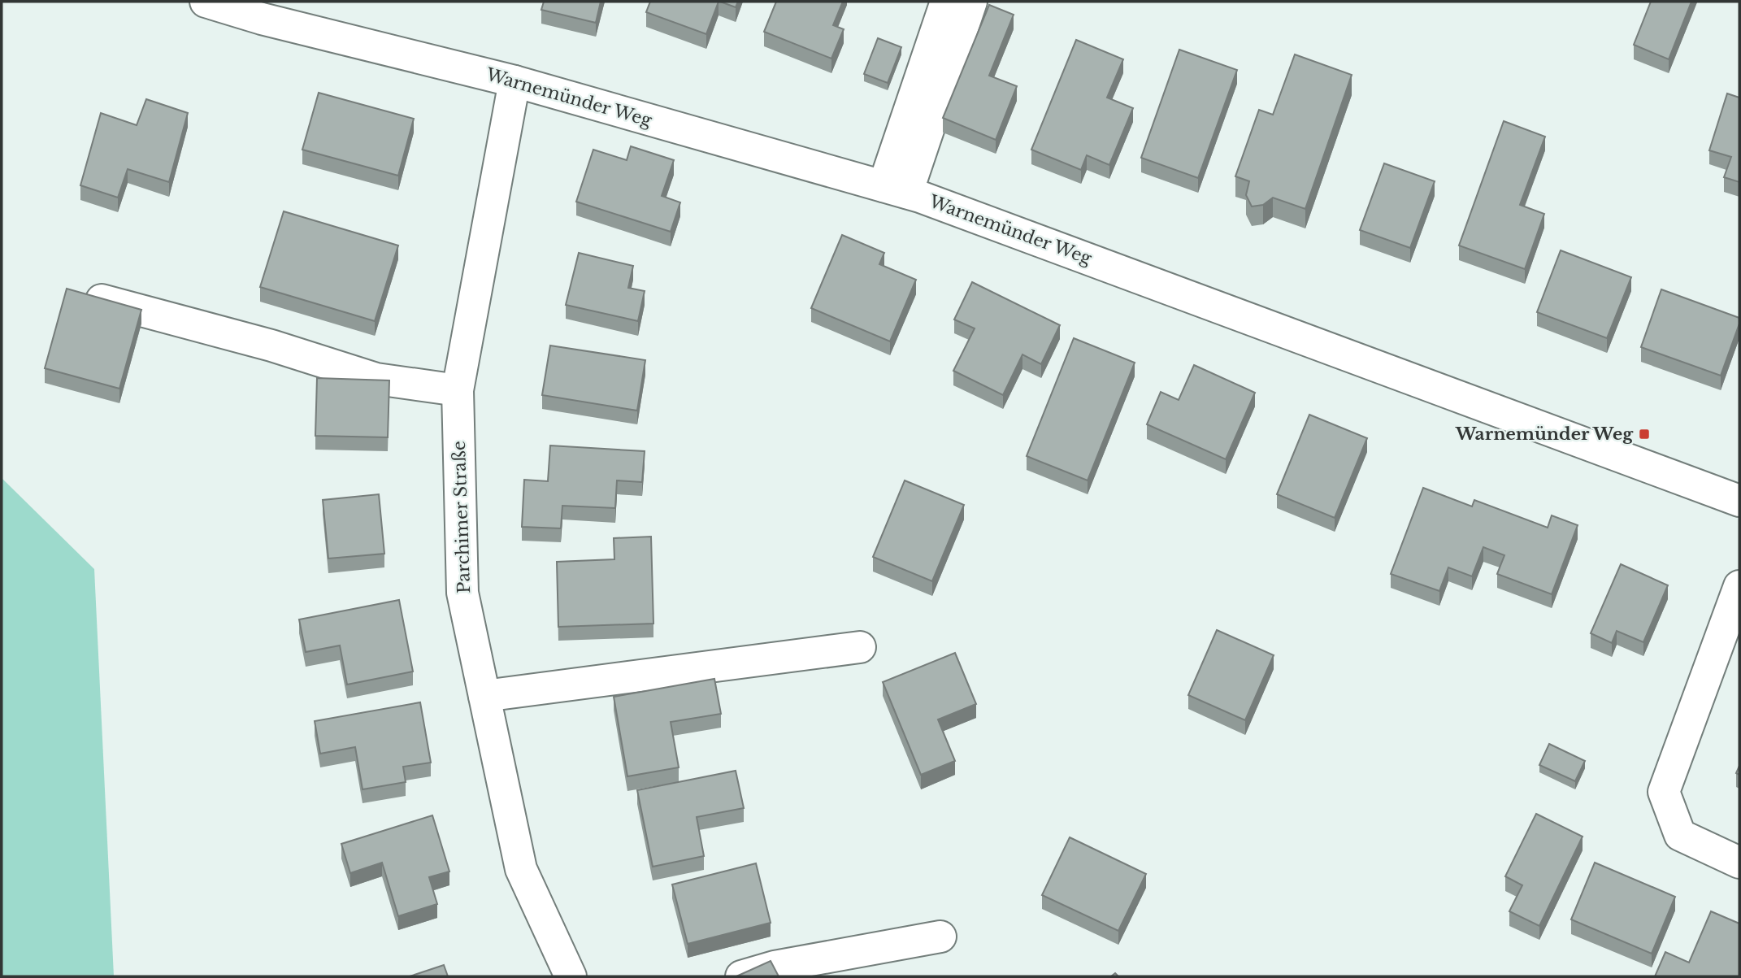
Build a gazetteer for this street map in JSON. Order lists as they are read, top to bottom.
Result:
{
  "streets": {
    "street": ["Warnemünder Weg", "Parchimer Straße"]
  },
  "crossings": [
    ["Warnemünder Weg", "Parchimer Straße"]
  ],
  "places": {
    "transit": ["Warnemünder Weg"]
  }
}
